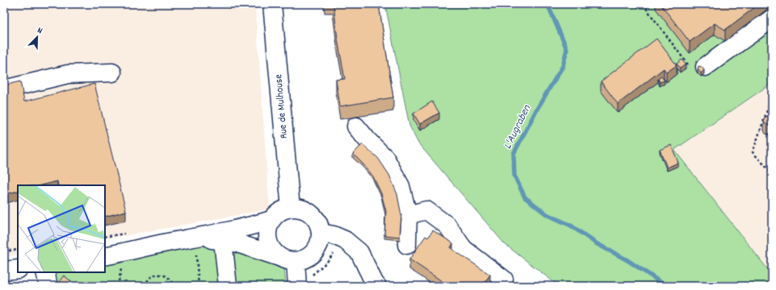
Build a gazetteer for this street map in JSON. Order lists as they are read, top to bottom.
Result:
{
  "streets": {
    "main road": ["Rue de Mulhouse"]
  },
  "water": ["L'Augraben"],
  "north": "top right"
}
